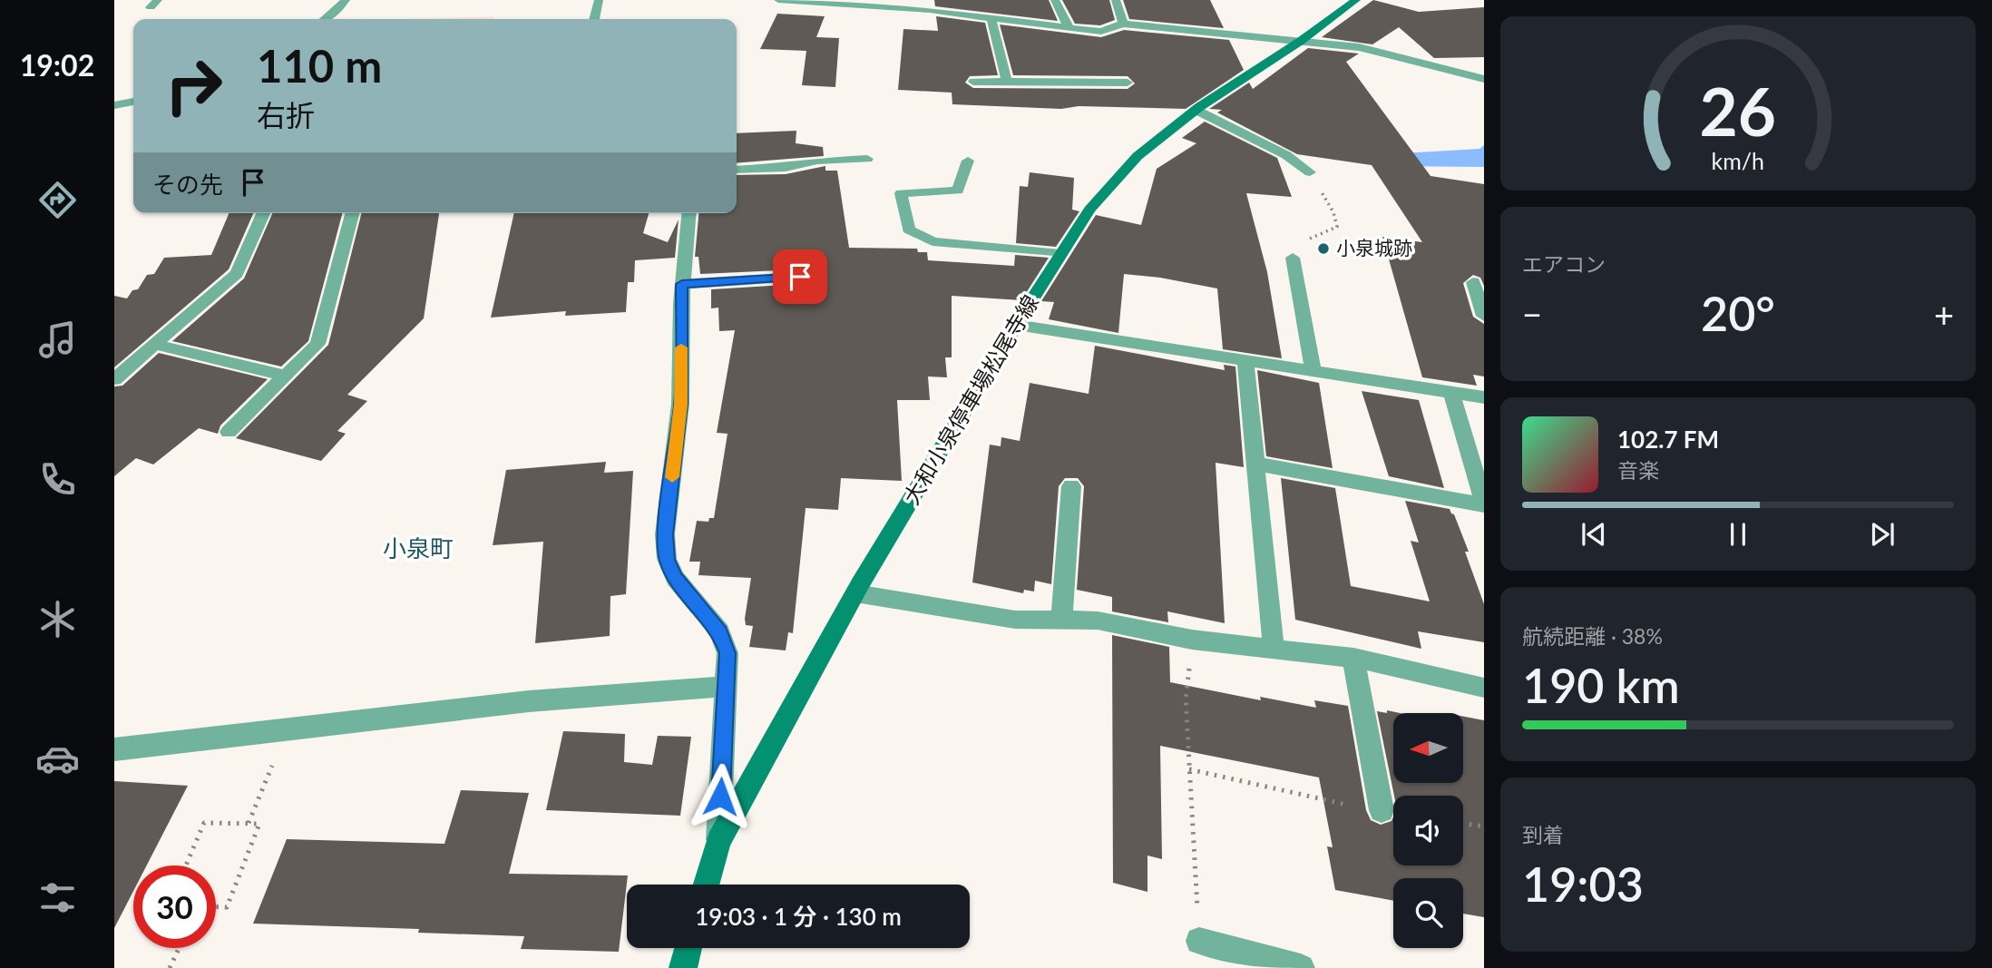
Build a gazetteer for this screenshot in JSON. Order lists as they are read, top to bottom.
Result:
{
  "streets": {
    "main road": ["大和小泉停車場松尾寺線"]
  },
  "districts": ["小泉町"],
  "places": ["小泉城跡"],
  "north": "left",
  "page": {
    "tabs": "19:02",
    "turn": ["110 m", "右折"],
    "then": "その先",
    "tile": [
      "エアコン",
      ["航続距離 · 38%", "190 km"],
      ["到着", "19:03"]
    ],
    "heat": ["−", "20°", "+"],
    "song": ["102.7 FM", "音楽"],
    "limit": "30",
    "trip": "19:03 · 1 分 · 130 m",
    "gauge": ["26", "km/h"]
  }
}
